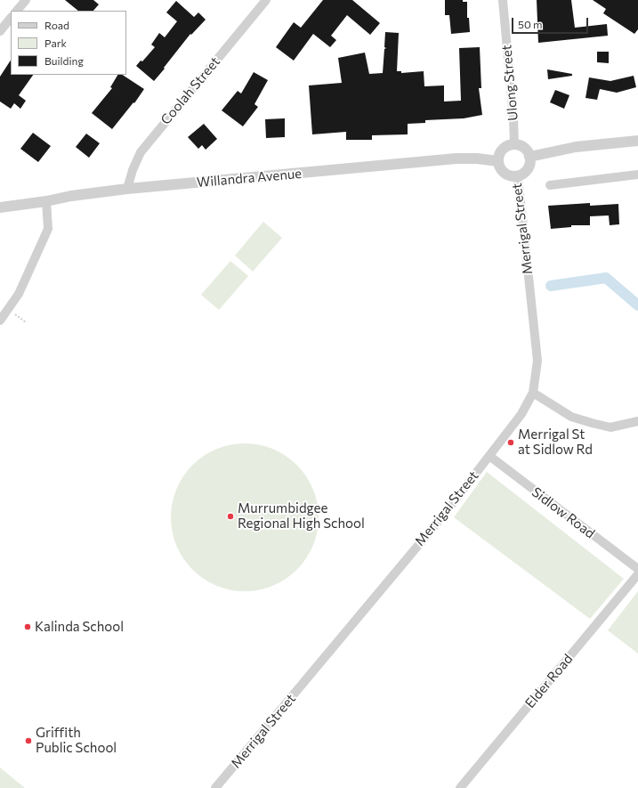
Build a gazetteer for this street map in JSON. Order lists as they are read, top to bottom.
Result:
{
  "streets": {
    "street": [
      "Ulong Street",
      "Coolah Street",
      "Willandra Avenue",
      "Merrigal Street",
      "Sidlow Road",
      "Elder Road"
    ]
  },
  "crossings": [
    ["Ulong Street", "Willandra Avenue"],
    ["Ulong Street", "Merrigal Street"],
    ["Coolah Street", "Willandra Avenue"],
    ["Willandra Avenue", "Merrigal Street"],
    ["Merrigal Street", "Sidlow Road"]
  ],
  "places": [
    "Merrigal St at Sidlow Rd",
    "Murrumbidgee Regional High School",
    "Kalinda School",
    "Griffith Public School"
  ],
  "legend": ["Road", "Park", "Building"],
  "scale_bar": "50 m"
}
